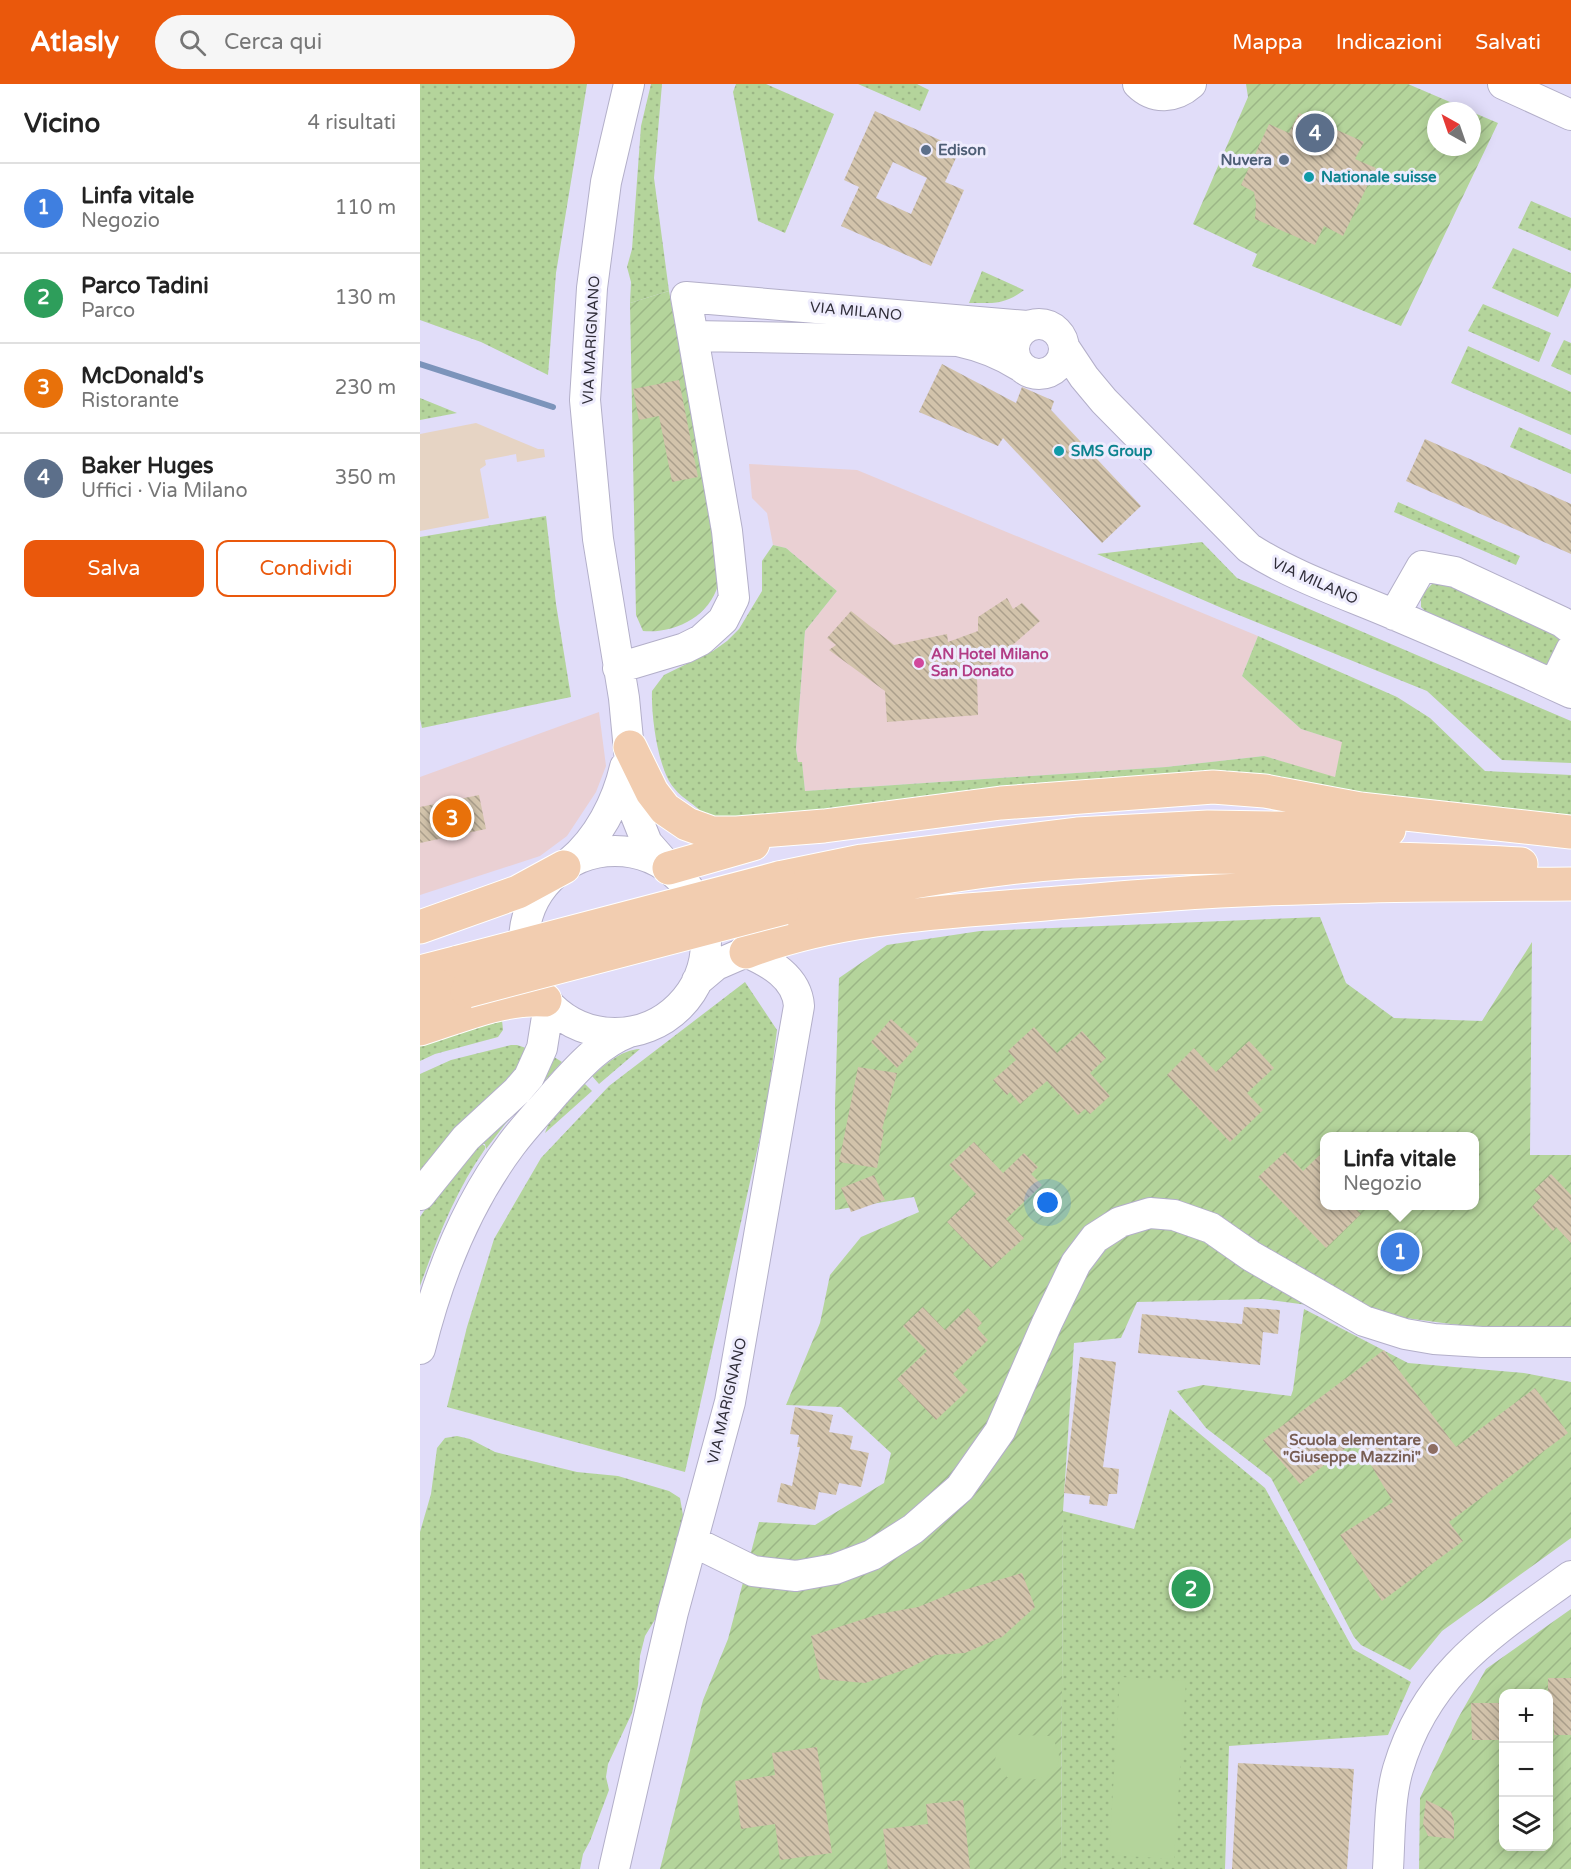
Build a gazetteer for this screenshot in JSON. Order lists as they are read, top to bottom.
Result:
{
  "streets": {
    "street": ["VIA MILANO", "VIA MARIGNANO"]
  },
  "places": [
    "Edison",
    "Nuvera",
    "Nationale suisse",
    "SMS Group",
    "AN Hotel Milano San Donato",
    "Scuola elementare \"Giuseppe Mazzini\""
  ],
  "north": "top left",
  "page": {
    "header": "Atlasly",
    "search": "Cerca qui",
    "nav": ["Mappa", "Indicazioni", "Salvati"],
    "heading": ["Vicino", "4 risultati"],
    "pins": [
      "4",
      "3",
      "1",
      "2"
    ],
    "list": [
      {
        "mark": "1",
        "name": "Linfa vitale",
        "note": "Negozio",
        "value": "110 m"
      },
      {
        "mark": "2",
        "name": "Parco Tadini",
        "note": "Parco",
        "value": "130 m"
      },
      {
        "mark": "3",
        "name": "McDonald's",
        "note": "Ristorante",
        "value": "230 m"
      },
      {
        "mark": "4",
        "name": "Baker Huges",
        "note": "Uffici · Via Milano",
        "value": "350 m"
      }
    ],
    "buttons": ["Salva", "Condividi"],
    "popup": ["Linfa vitale", "Negozio"],
    "map_buttons": ["+", "−"]
  }
}
